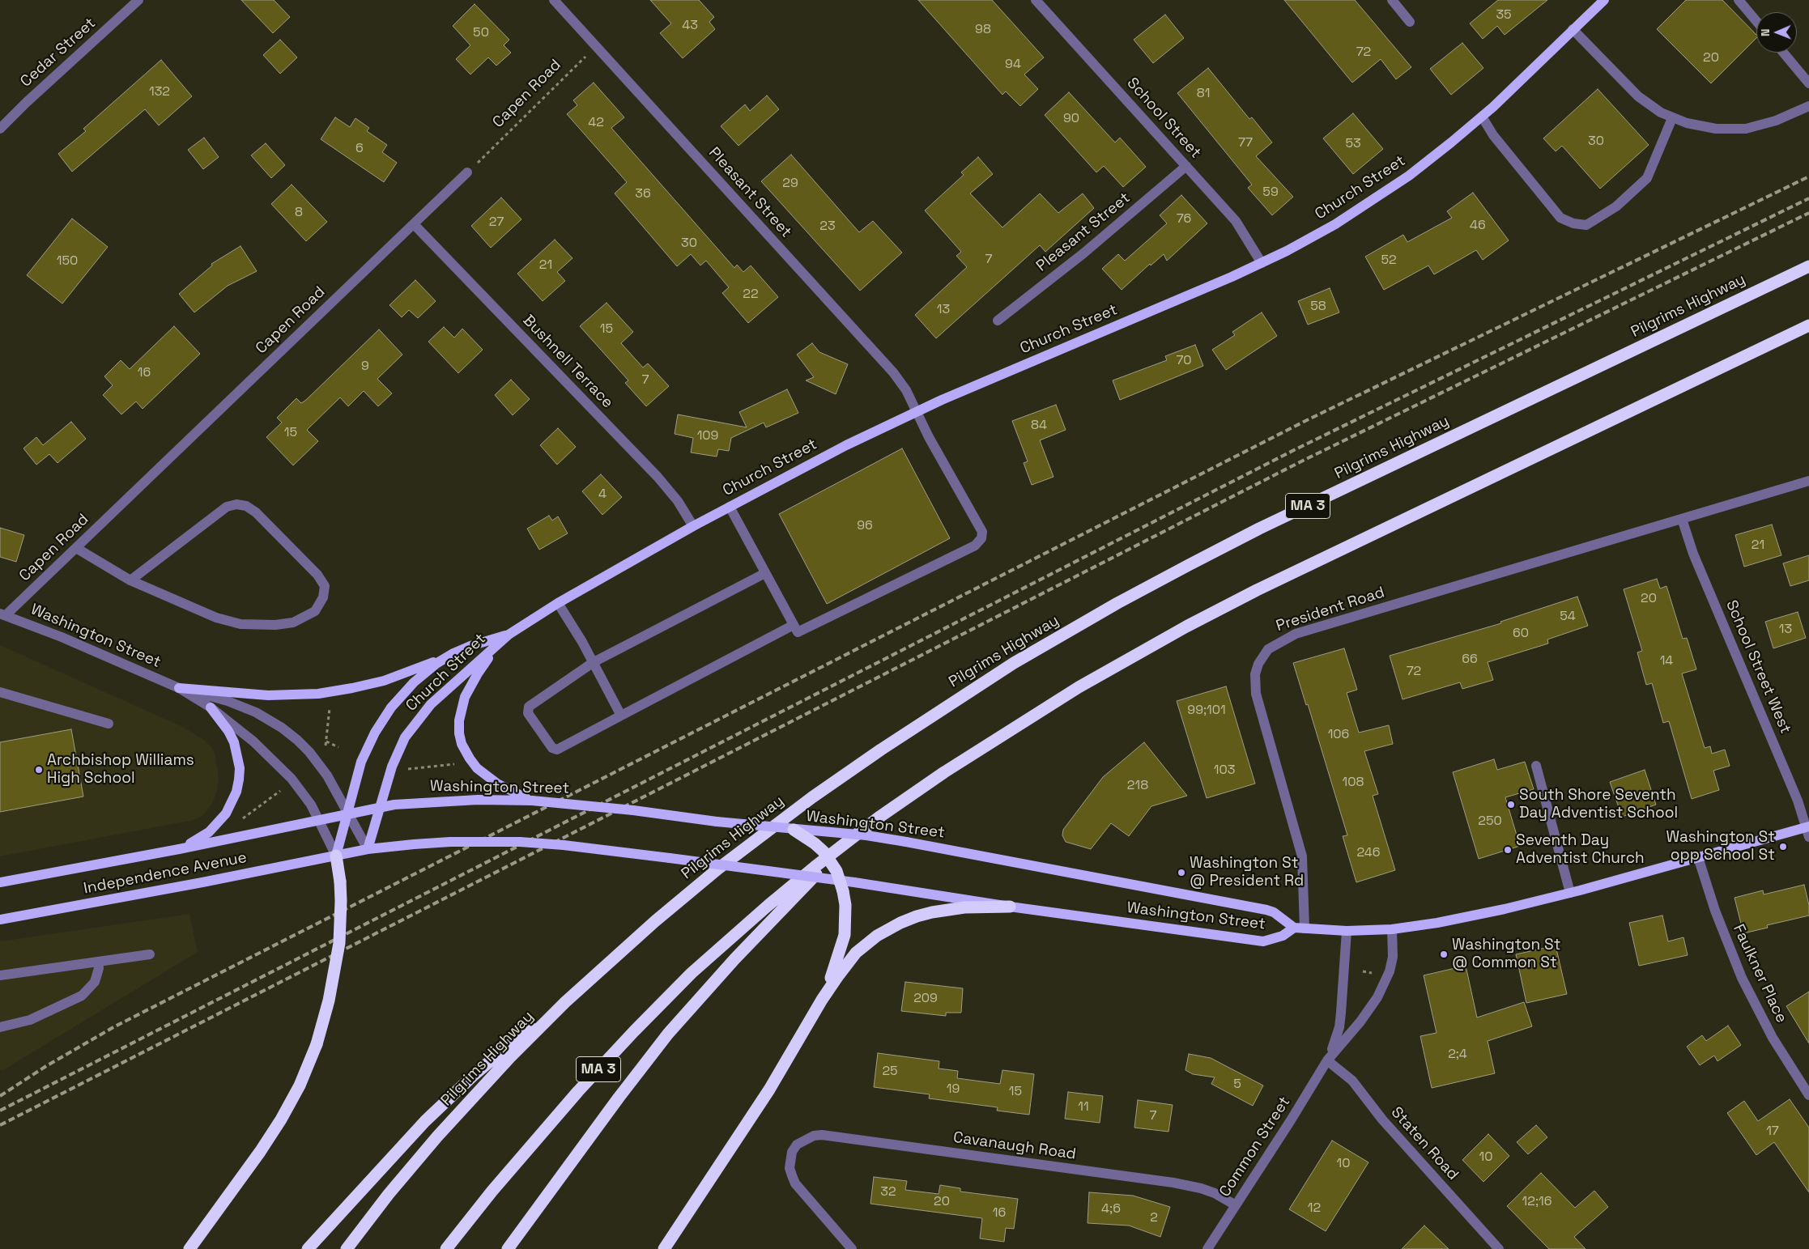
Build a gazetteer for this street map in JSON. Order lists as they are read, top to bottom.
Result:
{
  "streets": {
    "highway": ["Pilgrims Highway", "MA 3"],
    "main road": ["Church Street", "Washington Street", "Independence Avenue"],
    "street": [
      "Cedar Street",
      "Capen Road",
      "School Street",
      "Pleasant Street",
      "Bushnell Terrace",
      "President Road",
      "School Street West",
      "Faulkner Place",
      "Staten Road",
      "Cavanaugh Road",
      "Common Street"
    ]
  },
  "crossings": [
    ["Capen Road", "Pleasant Street"],
    ["Capen Road", "Bushnell Terrace"],
    ["Capen Road", "Washington Street"],
    ["School Street", "Church Street"],
    ["School Street", "Pleasant Street"],
    ["Church Street", "Pleasant Street"],
    ["Church Street", "Bushnell Terrace"],
    ["Church Street", "Washington Street"],
    ["Church Street", "Independence Avenue"],
    ["President Road", "Washington Street"],
    ["President Road", "School Street West"],
    ["Washington Street", "Independence Avenue"],
    ["Staten Road", "Common Street"],
    ["Cavanaugh Road", "Common Street"]
  ],
  "places": [
    "Archbishop Williams High School",
    "South Shore Seventh Day Adventist School",
    "Washington St opp School St",
    "Seventh Day Adventist Church",
    "Washington St @ President Rd",
    "Washington St @ Common St"
  ],
  "house_numbers": [
    "35",
    "43",
    "98",
    "50",
    "72",
    "20",
    "94",
    "132",
    "81",
    "90",
    "42",
    "30",
    "77",
    "53",
    "6",
    "29",
    "59",
    "36",
    "8",
    "76",
    "27",
    "46",
    "23",
    "30",
    "7",
    "52",
    "150",
    "21",
    "22",
    "58",
    "13",
    "15",
    "70",
    "9",
    "16",
    "7",
    "84",
    "15",
    "109",
    "4",
    "96",
    "21",
    "20",
    "54",
    "13",
    "60",
    "66",
    "14",
    "72",
    "99;101",
    "106",
    "103",
    "108",
    "218",
    "250",
    "246",
    "209",
    "2;4",
    "25",
    "5",
    "19",
    "15",
    "11",
    "7",
    "17",
    "10",
    "10",
    "32",
    "20",
    "12;16",
    "12",
    "4;6",
    "16",
    "2"
  ],
  "north": "left"
}
